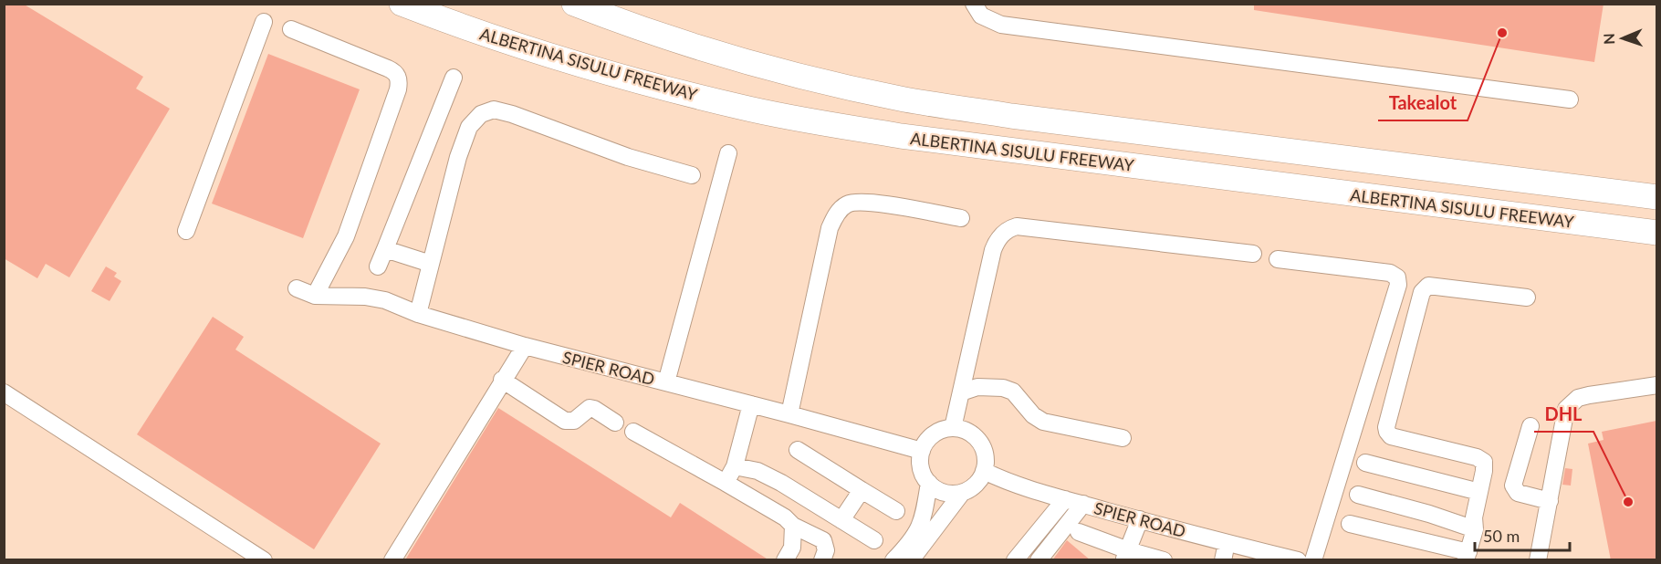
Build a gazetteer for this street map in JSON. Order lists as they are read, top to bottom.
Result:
{
  "streets": {
    "highway": ["ALBERTINA SISULU FREEWAY"],
    "street": ["SPIER ROAD"]
  },
  "places": ["Takealot", "DHL"],
  "scale_bar": "50 m",
  "north": "left"
}
